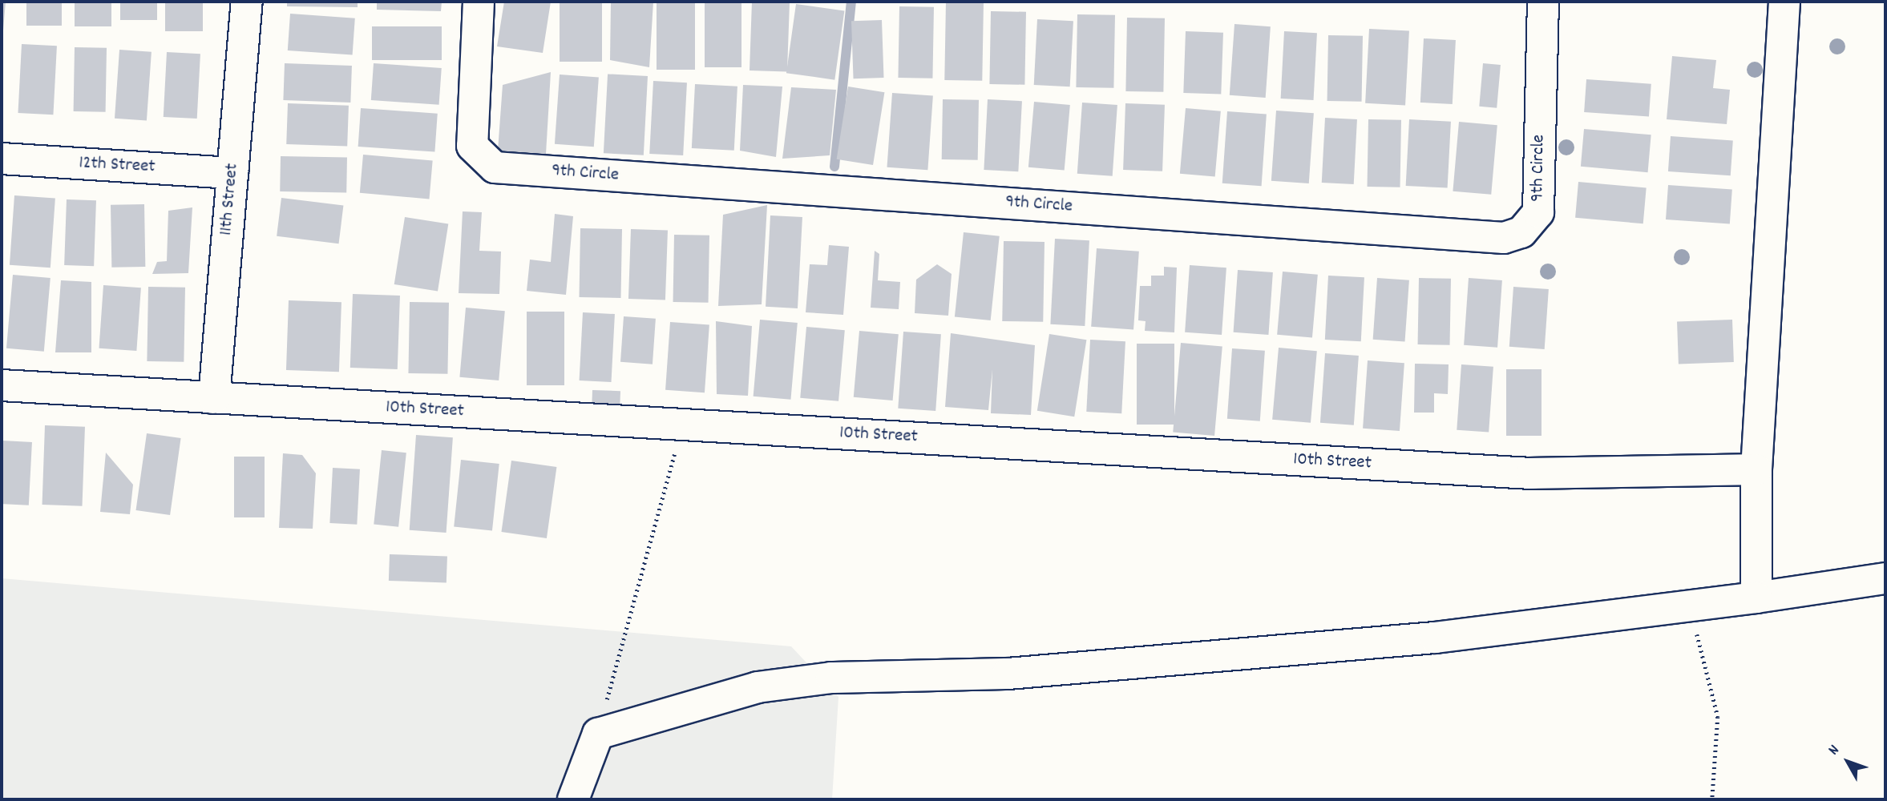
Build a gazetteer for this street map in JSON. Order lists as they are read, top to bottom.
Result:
{
  "streets": {
    "street": [
      "12th Street",
      "9th Circle",
      "11th Street",
      "10th Street"
    ]
  },
  "crossings": [
    ["12th Street", "11th Street"],
    ["11th Street", "10th Street"]
  ],
  "north": "top left"
}
